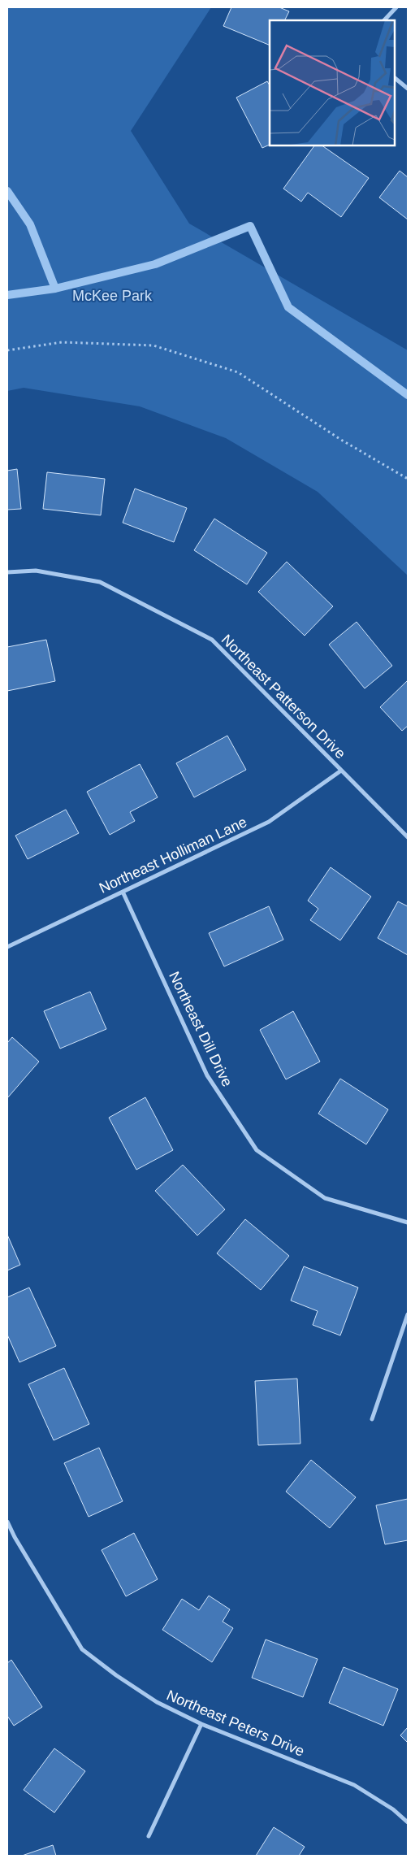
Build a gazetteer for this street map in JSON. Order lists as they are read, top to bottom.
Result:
{
  "streets": {
    "street": [
      "Northeast Patterson Drive",
      "Northeast Holliman Lane",
      "Northeast Dill Drive",
      "Northeast Peters Drive"
    ]
  },
  "crossings": [
    ["Northeast Patterson Drive", "Northeast Holliman Lane"],
    ["Northeast Holliman Lane", "Northeast Dill Drive"]
  ],
  "parks": ["McKee Park"]
}
